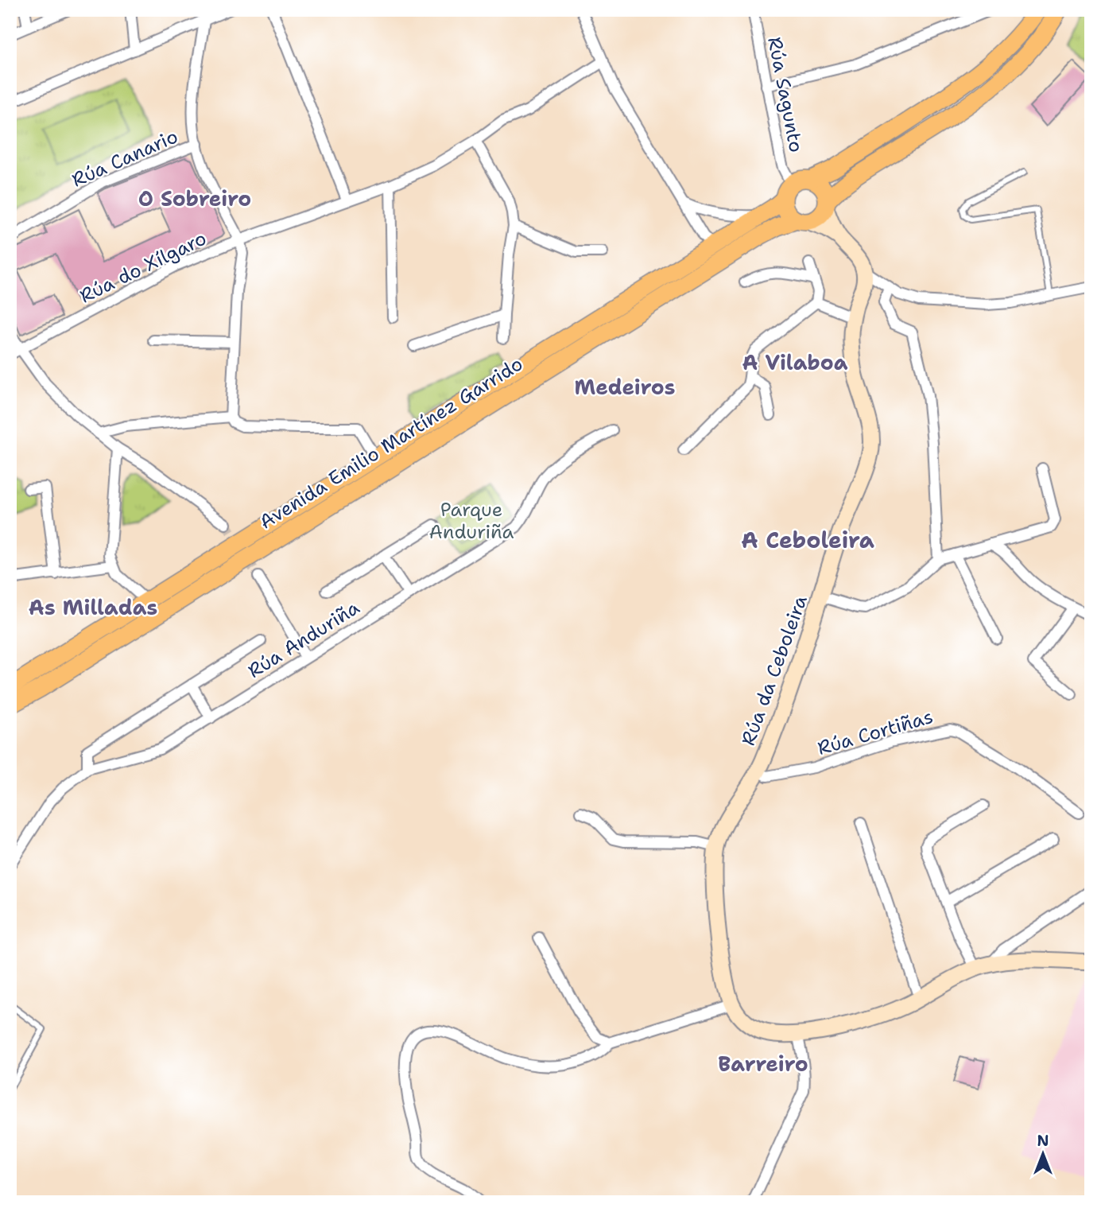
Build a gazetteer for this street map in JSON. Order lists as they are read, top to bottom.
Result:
{
  "streets": {
    "main road": ["Avenida Emilio Martínez Garrido"],
    "street": [
      "Rúa Sagunto",
      "Rúa Canario",
      "Rúa do Xílgaro",
      "Rúa Anduriña",
      "Rúa da Ceboleira",
      "Rúa Cortiñas"
    ]
  },
  "crossings": [
    ["Rúa Sagunto", "Avenida Emilio Martínez Garrido"],
    ["Rúa da Ceboleira", "Rúa Cortiñas"]
  ],
  "districts": [
    "O Sobreiro",
    "A Vilaboa",
    "Medeiros",
    "A Ceboleira",
    "As Milladas",
    "Barreiro"
  ],
  "parks": ["Parque Anduriña"],
  "north": "top"
}
